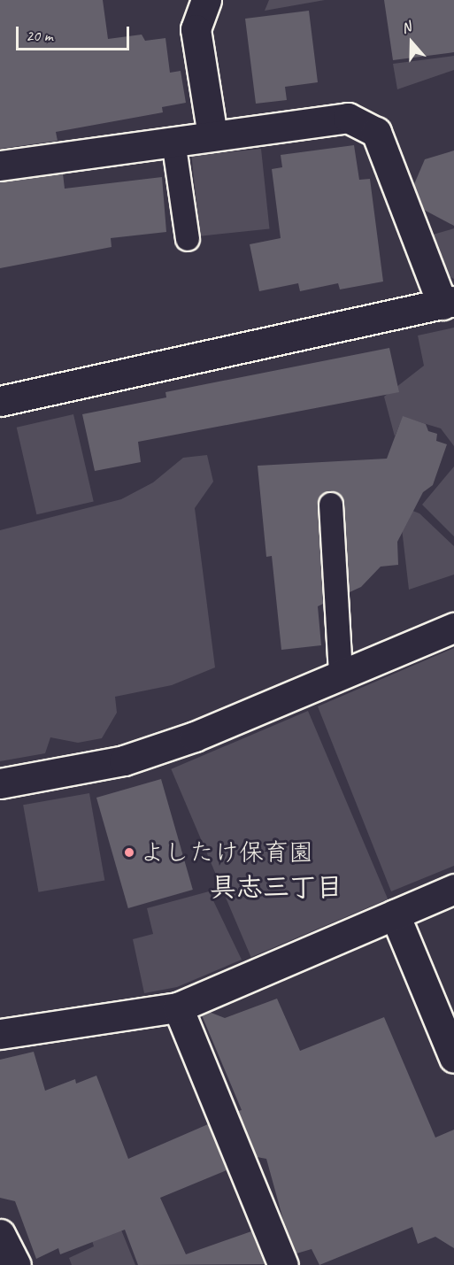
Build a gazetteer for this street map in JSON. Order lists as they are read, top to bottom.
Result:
{
  "districts": ["具志三丁目"],
  "places": ["よしたけ保育園"],
  "scale_bar": "20 m",
  "north": "top"
}
